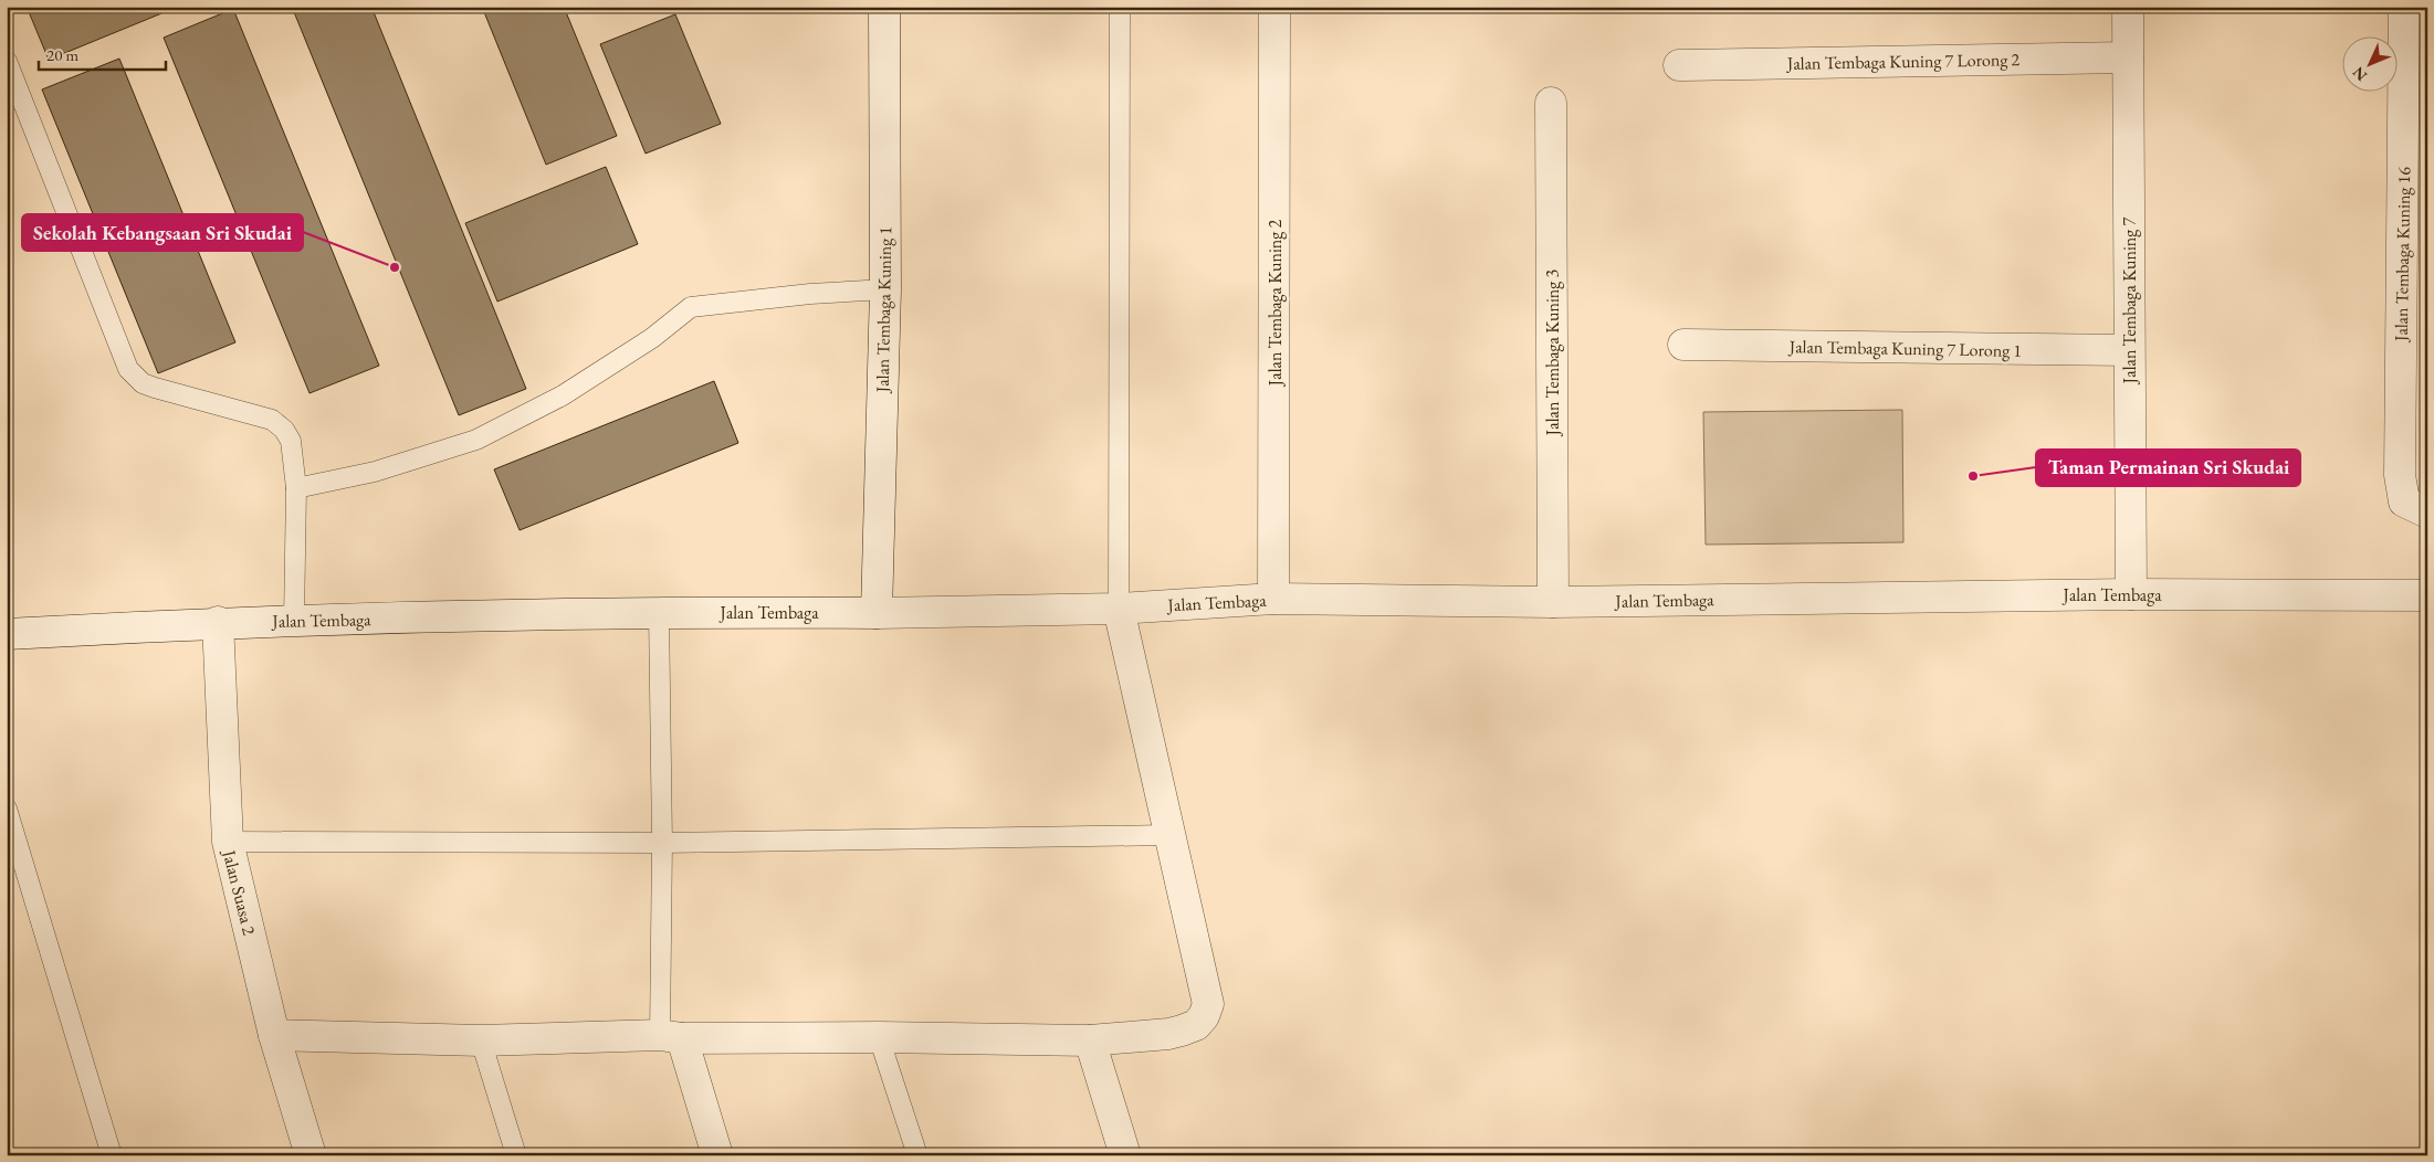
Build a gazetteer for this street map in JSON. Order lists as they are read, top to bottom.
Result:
{
  "streets": {
    "street": [
      "Jalan Tembaga Kuning 7 Lorong 2",
      "Jalan Tembaga Kuning 16",
      "Jalan Tembaga Kuning 7",
      "Jalan Tembaga Kuning 2",
      "Jalan Tembaga Kuning 1",
      "Jalan Tembaga Kuning 7 Lorong 1",
      "Jalan Tembaga Kuning 3",
      "Jalan Tembaga",
      "Jalan Suasa 2"
    ]
  },
  "crossings": [
    ["Jalan Tembaga Kuning 7 Lorong 2", "Jalan Tembaga Kuning 7"],
    ["Jalan Tembaga Kuning 7", "Jalan Tembaga Kuning 7 Lorong 1"],
    ["Jalan Tembaga Kuning 7", "Jalan Tembaga"],
    ["Jalan Tembaga Kuning 2", "Jalan Tembaga"],
    ["Jalan Tembaga Kuning 1", "Jalan Tembaga"],
    ["Jalan Tembaga Kuning 3", "Jalan Tembaga"],
    ["Jalan Tembaga", "Jalan Suasa 2"]
  ],
  "places": ["Sekolah Kebangsaan Sri Skudai", "Taman Permainan Sri Skudai"],
  "scale_bar": "20 m",
  "north": "bottom left"
}
